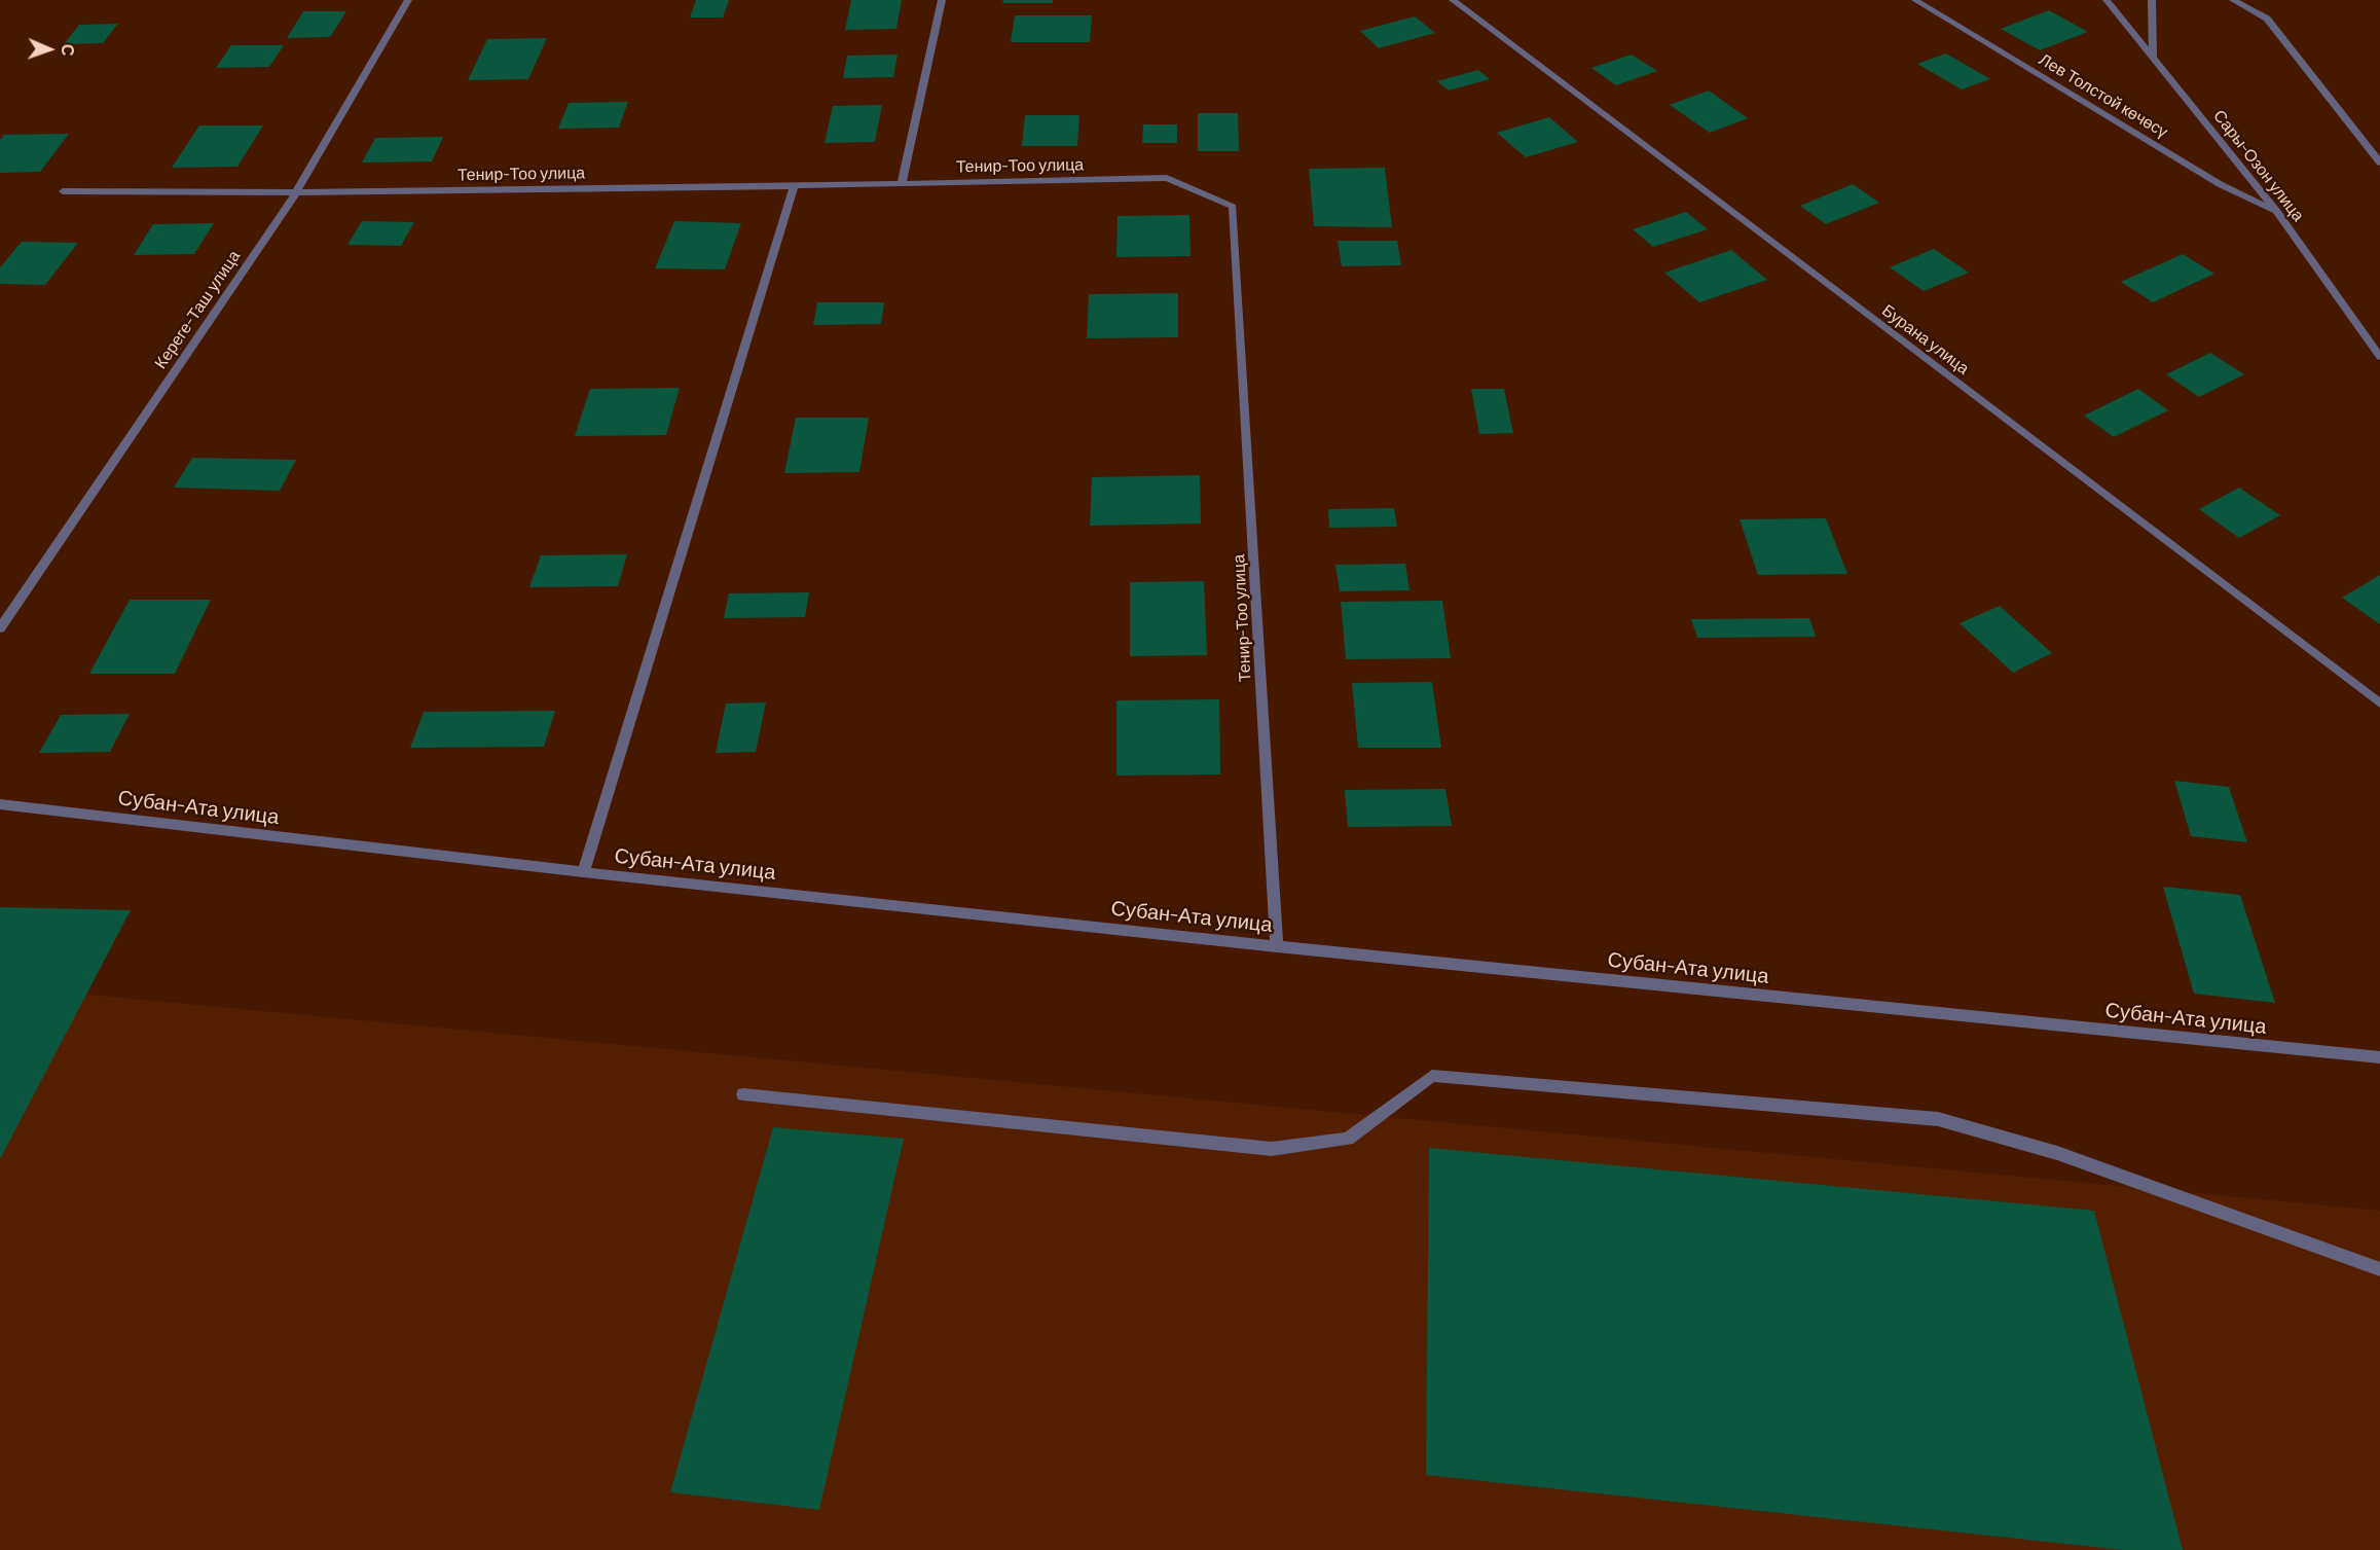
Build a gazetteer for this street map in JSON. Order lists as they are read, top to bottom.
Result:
{
  "streets": {
    "street": [
      "Лев Толстой көчөсү",
      "Тенир-Тоо улица",
      "Сары-Озон улица",
      "Кереге-Таш улица",
      "Бурана улица",
      "Субан-Ата улица"
    ]
  },
  "crossings": [
    ["Лев Толстой көчөсү", "Сары-Озон улица"],
    ["Тенир-Тоо улица", "Кереге-Таш улица"],
    ["Тенир-Тоо улица", "Субан-Ата улица"]
  ],
  "north": "right"
}
